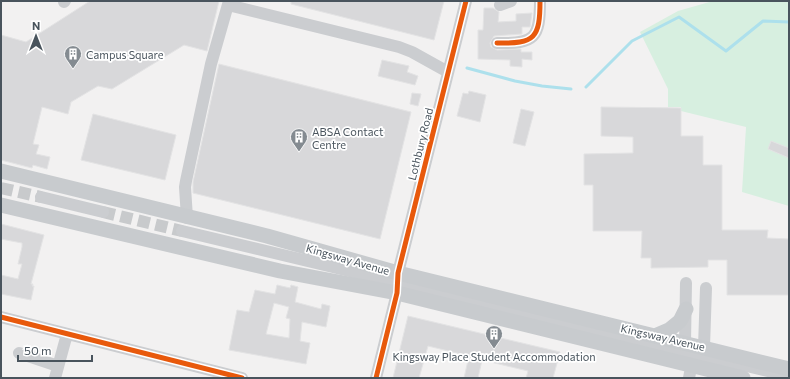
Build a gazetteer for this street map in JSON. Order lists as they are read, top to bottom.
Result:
{
  "streets": {
    "main road": ["Kingsway Avenue"],
    "street": ["Lothbury Road"]
  },
  "crossings": [
    ["Lothbury Road", "Kingsway Avenue"]
  ],
  "places": {
    "building": ["Campus Square", "ABSA Contact Centre", "Kingsway Place Student Accommodation"]
  },
  "scale_bar": "50 m",
  "north": "top"
}
